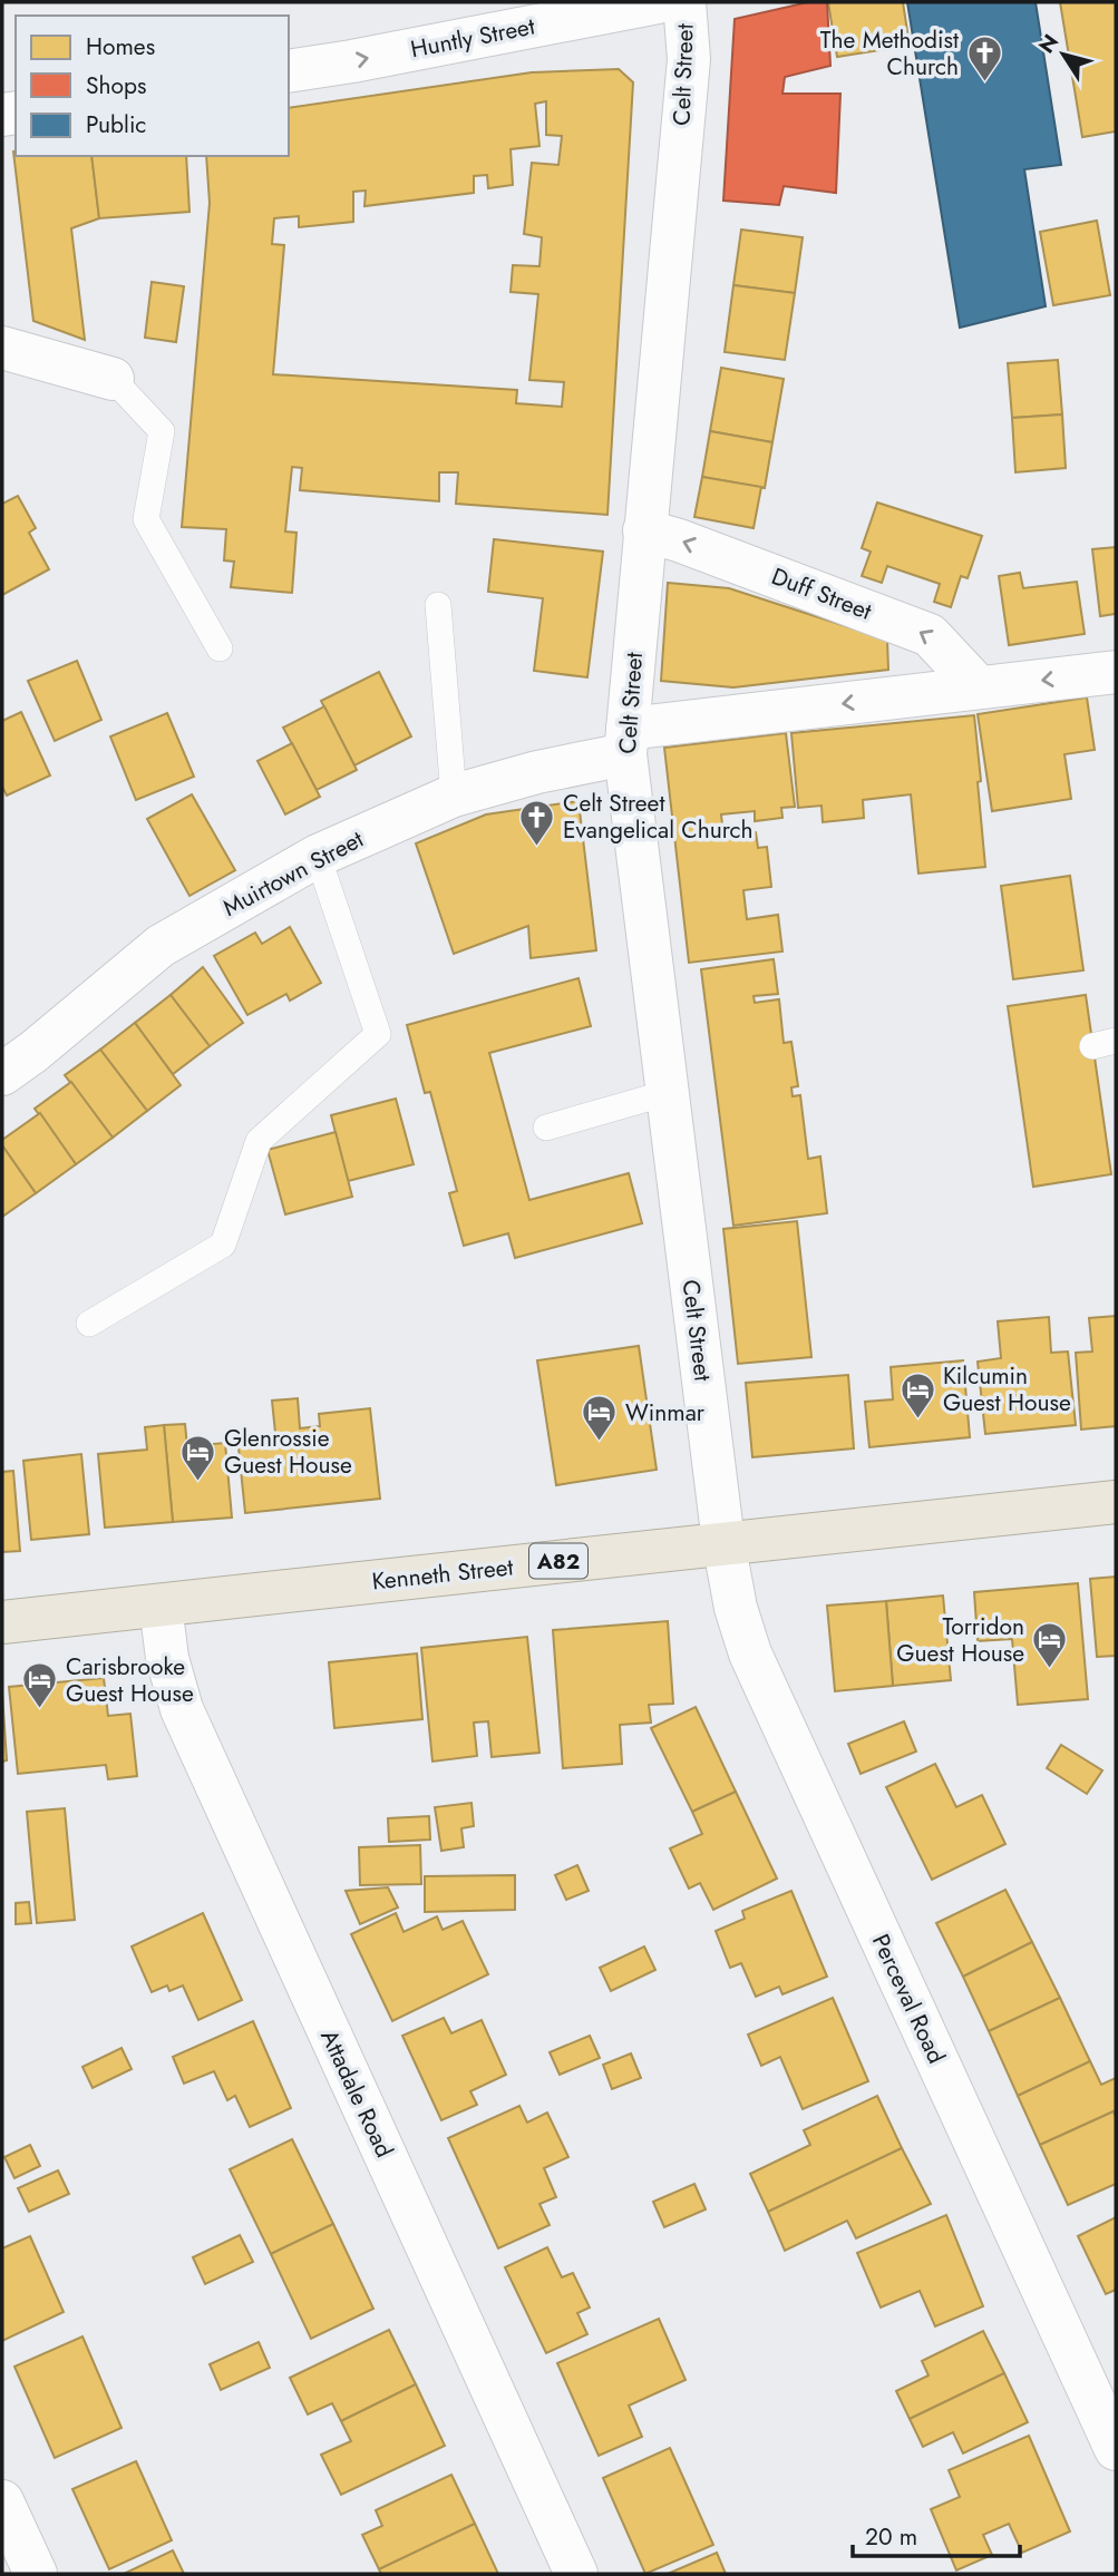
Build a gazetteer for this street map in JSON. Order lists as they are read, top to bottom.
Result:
{
  "streets": {
    "highway": ["A82", "Kenneth Street"],
    "street": [
      "Huntly Street",
      "Celt Street",
      "Duff Street",
      "Muirtown Street",
      "Perceval Road",
      "Attadale Road"
    ]
  },
  "crossings": [
    ["Celt Street", "Duff Street"],
    ["Celt Street", "Muirtown Street"],
    ["Celt Street", "Kenneth Street"],
    ["Celt Street", "Perceval Road"],
    ["Duff Street", "Muirtown Street"],
    ["Kenneth Street", "Perceval Road"],
    ["Kenneth Street", "Attadale Road"]
  ],
  "one_way": ["Huntly Street", "Duff Street", "Muirtown Street"],
  "places": {
    "church": ["The Methodist Church", "Celt Street Evangelical Church"],
    "hotel": [
      "Kilcumin Guest House",
      "Winmar",
      "Glenrossie Guest House",
      "Torridon Guest House",
      "Carisbrooke Guest House"
    ]
  },
  "legend": ["Homes", "Shops", "Public"],
  "scale_bar": "20 m",
  "north": "top left"
}
